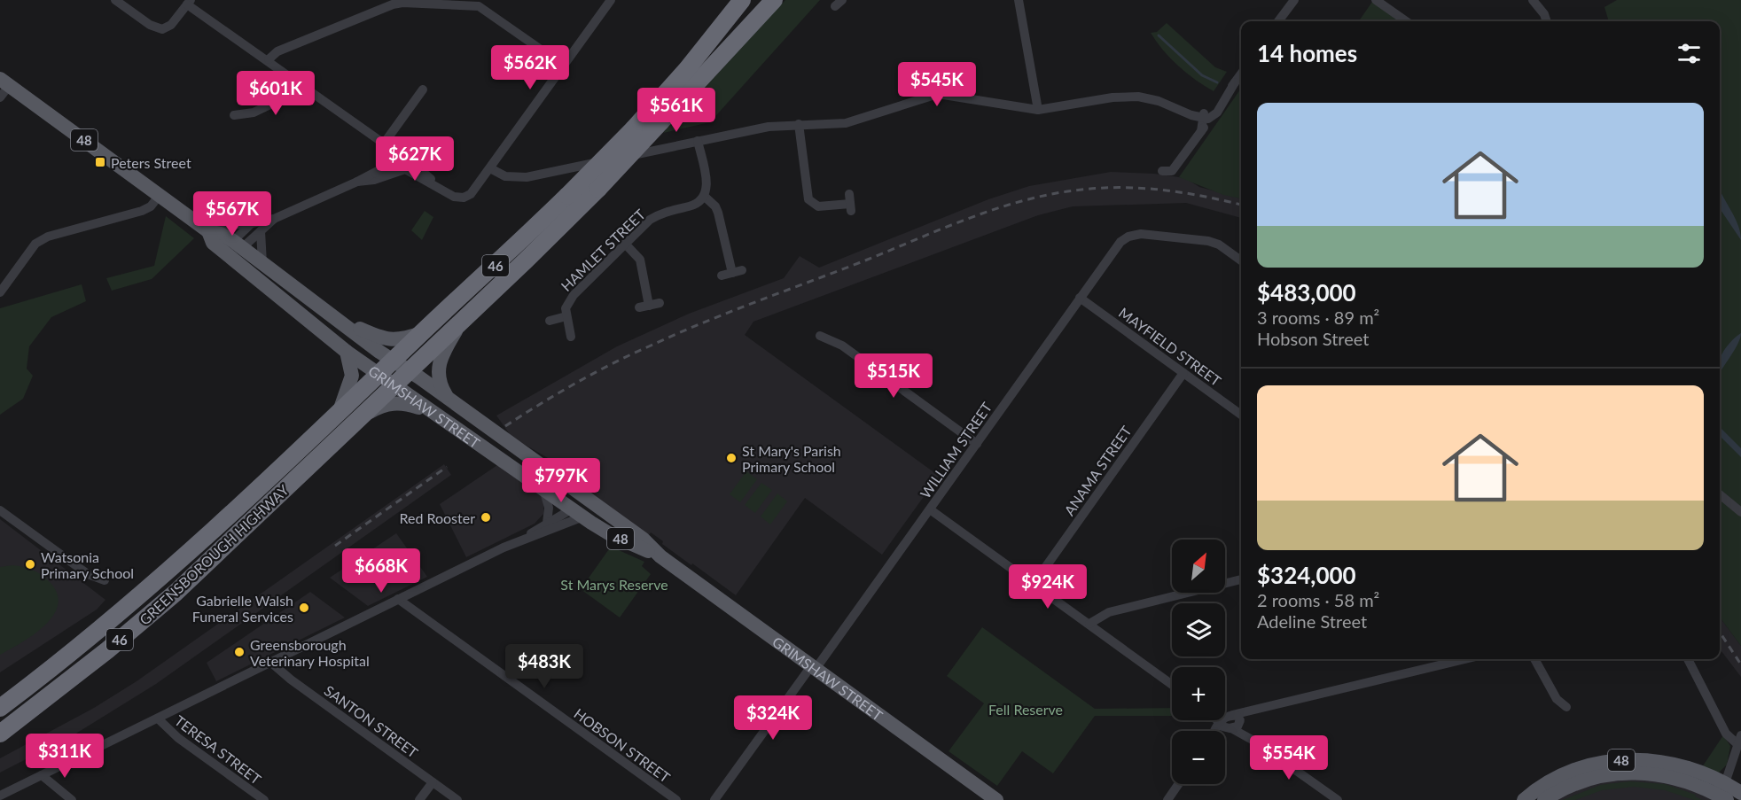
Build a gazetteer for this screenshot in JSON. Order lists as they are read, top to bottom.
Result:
{
  "streets": {
    "highway": ["46", "GREENSBOROUGH HIGHWAY"],
    "main road": ["48", "GRIMSHAW STREET"],
    "street": [
      "HAMLET STREET",
      "MAYFIELD STREET",
      "WILLIAM STREET",
      "ANAMA STREET",
      "SANTON STREET",
      "HOBSON STREET",
      "TERESA STREET"
    ]
  },
  "crossings": [
    ["46", "GRIMSHAW STREET"],
    ["46", "GREENSBOROUGH HIGHWAY"],
    ["MAYFIELD STREET", "WILLIAM STREET"],
    ["MAYFIELD STREET", "ANAMA STREET"],
    ["GRIMSHAW STREET", "WILLIAM STREET"],
    ["GRIMSHAW STREET", "GREENSBOROUGH HIGHWAY"]
  ],
  "parks": ["St Marys Reserve", "Fell Reserve"],
  "places": {
    "transit": ["Peters Street"],
    "other": [
      "St Mary's Parish Primary School",
      "Red Rooster",
      "Watsonia Primary School",
      "Gabrielle Walsh Funeral Services",
      "Greensborough Veterinary Hospital"
    ]
  },
  "north": "top right",
  "page": {
    "heading": "14 homes",
    "price": [
      "$562K",
      "$545K",
      "$601K",
      "$561K",
      "$627K",
      "$567K",
      "$515K",
      "$797K",
      "$668K",
      "$924K",
      "$483K",
      "$324K",
      "$311K",
      "$554K"
    ],
    "list": [
      {
        "name": "$483,000",
        "note": "3 rooms · 89 m² · Hobson Street"
      },
      {
        "name": "$324,000",
        "note": "2 rooms · 58 m² · Adeline Street"
      }
    ],
    "map_buttons": ["+", "−"]
  }
}
